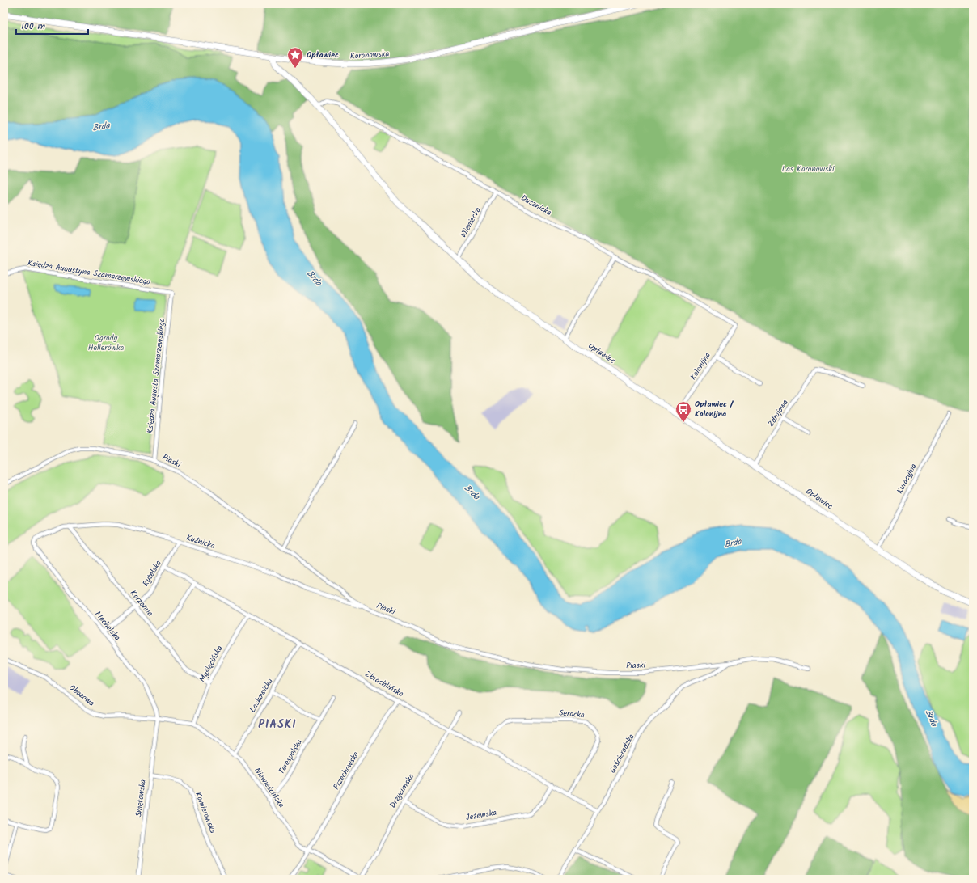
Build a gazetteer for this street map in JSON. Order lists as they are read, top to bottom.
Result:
{
  "streets": {
    "street": [
      "Koronowska",
      "Dusznicka",
      "Wieniecka",
      "Księdza Augustyna Szamarzewskiego",
      "Opławiec",
      "Kolonijna",
      "Księdza Augusta Szamarzewskiego",
      "Zdrojowa",
      "Piaski",
      "Kuracyjna",
      "Kuźnicka",
      "Rytelska",
      "Korzenna",
      "Mochelska",
      "Myślęcińska",
      "Zbrachlińska",
      "Obozowa",
      "Laskowicka",
      "Serocka",
      "Gościeradzka",
      "Terespolska",
      "Przechowska",
      "Niewieścińska",
      "Drzycimska",
      "Smętowska",
      "Komierowska",
      "Jeżewska"
    ]
  },
  "crossings": [
    ["Koronowska", "Opławiec"],
    ["Dusznicka", "Wieniecka"],
    ["Dusznicka", "Opławiec"],
    ["Dusznicka", "Kolonijna"],
    ["Wieniecka", "Opławiec"],
    ["Księdza Augustyna Szamarzewskiego", "Księdza Augusta Szamarzewskiego"],
    ["Opławiec", "Kolonijna"],
    ["Opławiec", "Zdrojowa"],
    ["Opławiec", "Kuracyjna"],
    ["Księdza Augusta Szamarzewskiego", "Piaski"],
    ["Piaski", "Kuźnicka"],
    ["Piaski", "Gościeradzka"],
    ["Kuźnicka", "Rytelska"],
    ["Kuźnicka", "Korzenna"],
    ["Kuźnicka", "Mochelska"],
    ["Rytelska", "Korzenna"],
    ["Rytelska", "Mochelska"],
    ["Rytelska", "Zbrachlińska"],
    ["Korzenna", "Myślęcińska"],
    ["Mochelska", "Obozowa"],
    ["Mochelska", "Niewieścińska"],
    ["Mochelska", "Smętowska"],
    ["Myślęcińska", "Zbrachlińska"],
    ["Myślęcińska", "Niewieścińska"],
    ["Zbrachlińska", "Laskowicka"],
    ["Zbrachlińska", "Serocka"],
    ["Zbrachlińska", "Gościeradzka"],
    ["Zbrachlińska", "Przechowska"],
    ["Zbrachlińska", "Drzycimska"],
    ["Zbrachlińska", "Jeżewska"],
    ["Obozowa", "Niewieścińska"],
    ["Obozowa", "Smętowska"],
    ["Laskowicka", "Niewieścińska"],
    ["Terespolska", "Niewieścińska"],
    ["Przechowska", "Niewieścińska"],
    ["Niewieścińska", "Drzycimska"],
    ["Niewieścińska", "Smętowska"],
    ["Drzycimska", "Jeżewska"],
    ["Smętowska", "Komierowska"]
  ],
  "districts": ["PIASKI"],
  "water": ["Brda"],
  "parks": ["Las Koronowski", "Ogrody Hellerówka"],
  "places": {
    "place": ["Opławiec"],
    "bus stop": ["Opławiec / Kolonijna"]
  },
  "scale_bar": "100 m"
}
